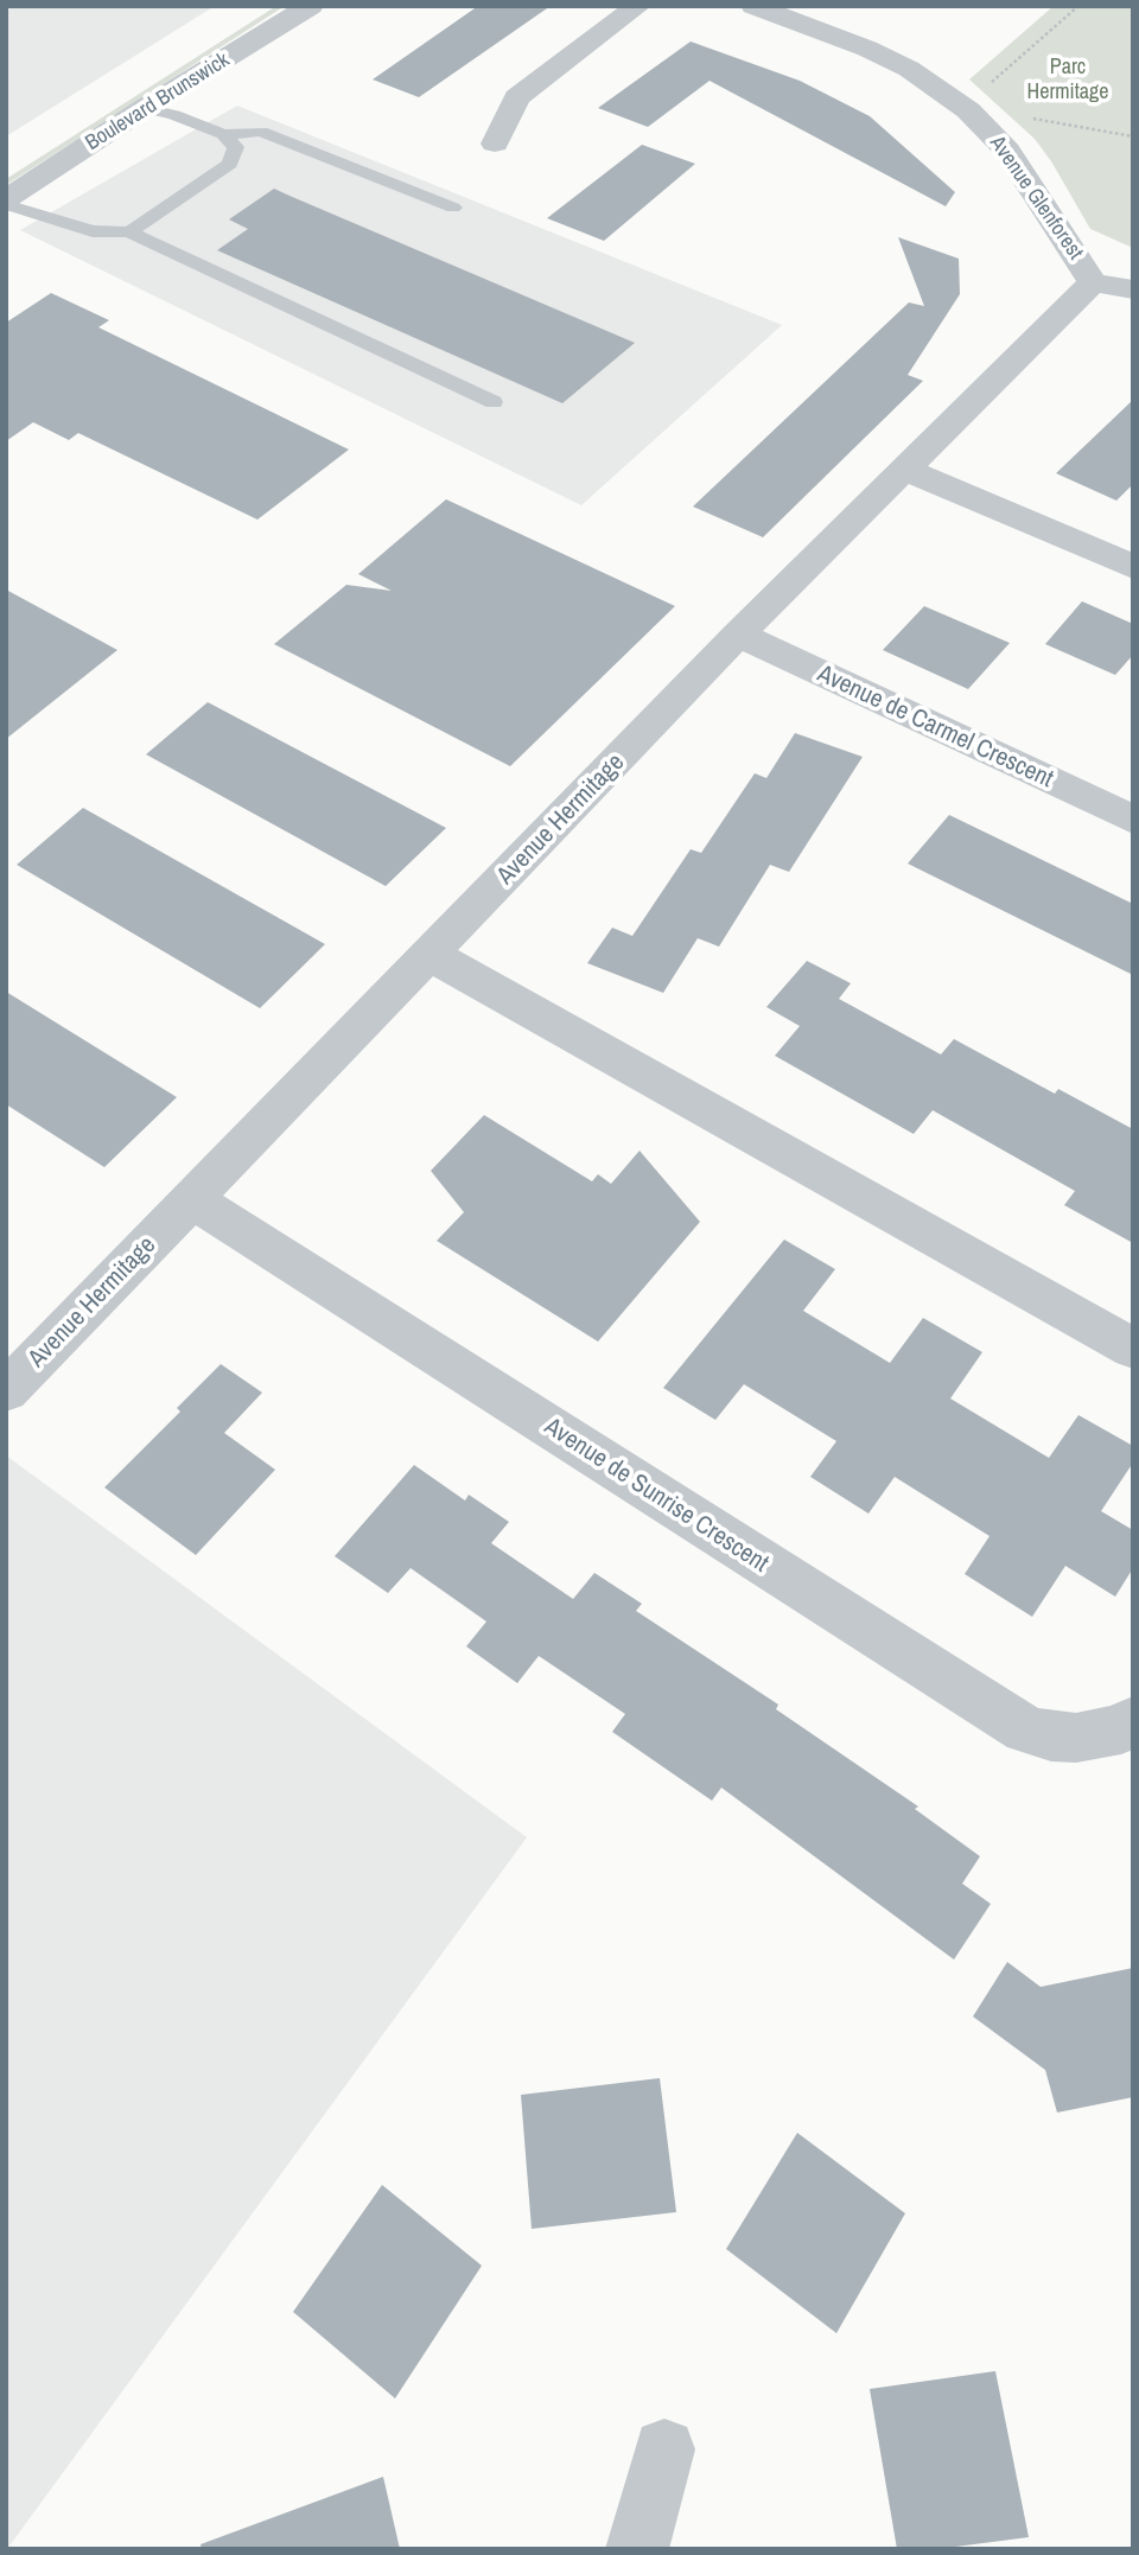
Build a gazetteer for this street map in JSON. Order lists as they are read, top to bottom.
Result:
{
  "streets": {
    "street": [
      "Boulevard Brunswick",
      "Avenue Glenforest",
      "Avenue de Carmel Crescent",
      "Avenue Hermitage",
      "Avenue de Sunrise Crescent"
    ]
  },
  "crossings": [
    ["Avenue Glenforest", "Avenue Hermitage"],
    ["Avenue de Carmel Crescent", "Avenue Hermitage"],
    ["Avenue Hermitage", "Avenue de Sunrise Crescent"]
  ],
  "parks": ["Parc Hermitage"]
}
